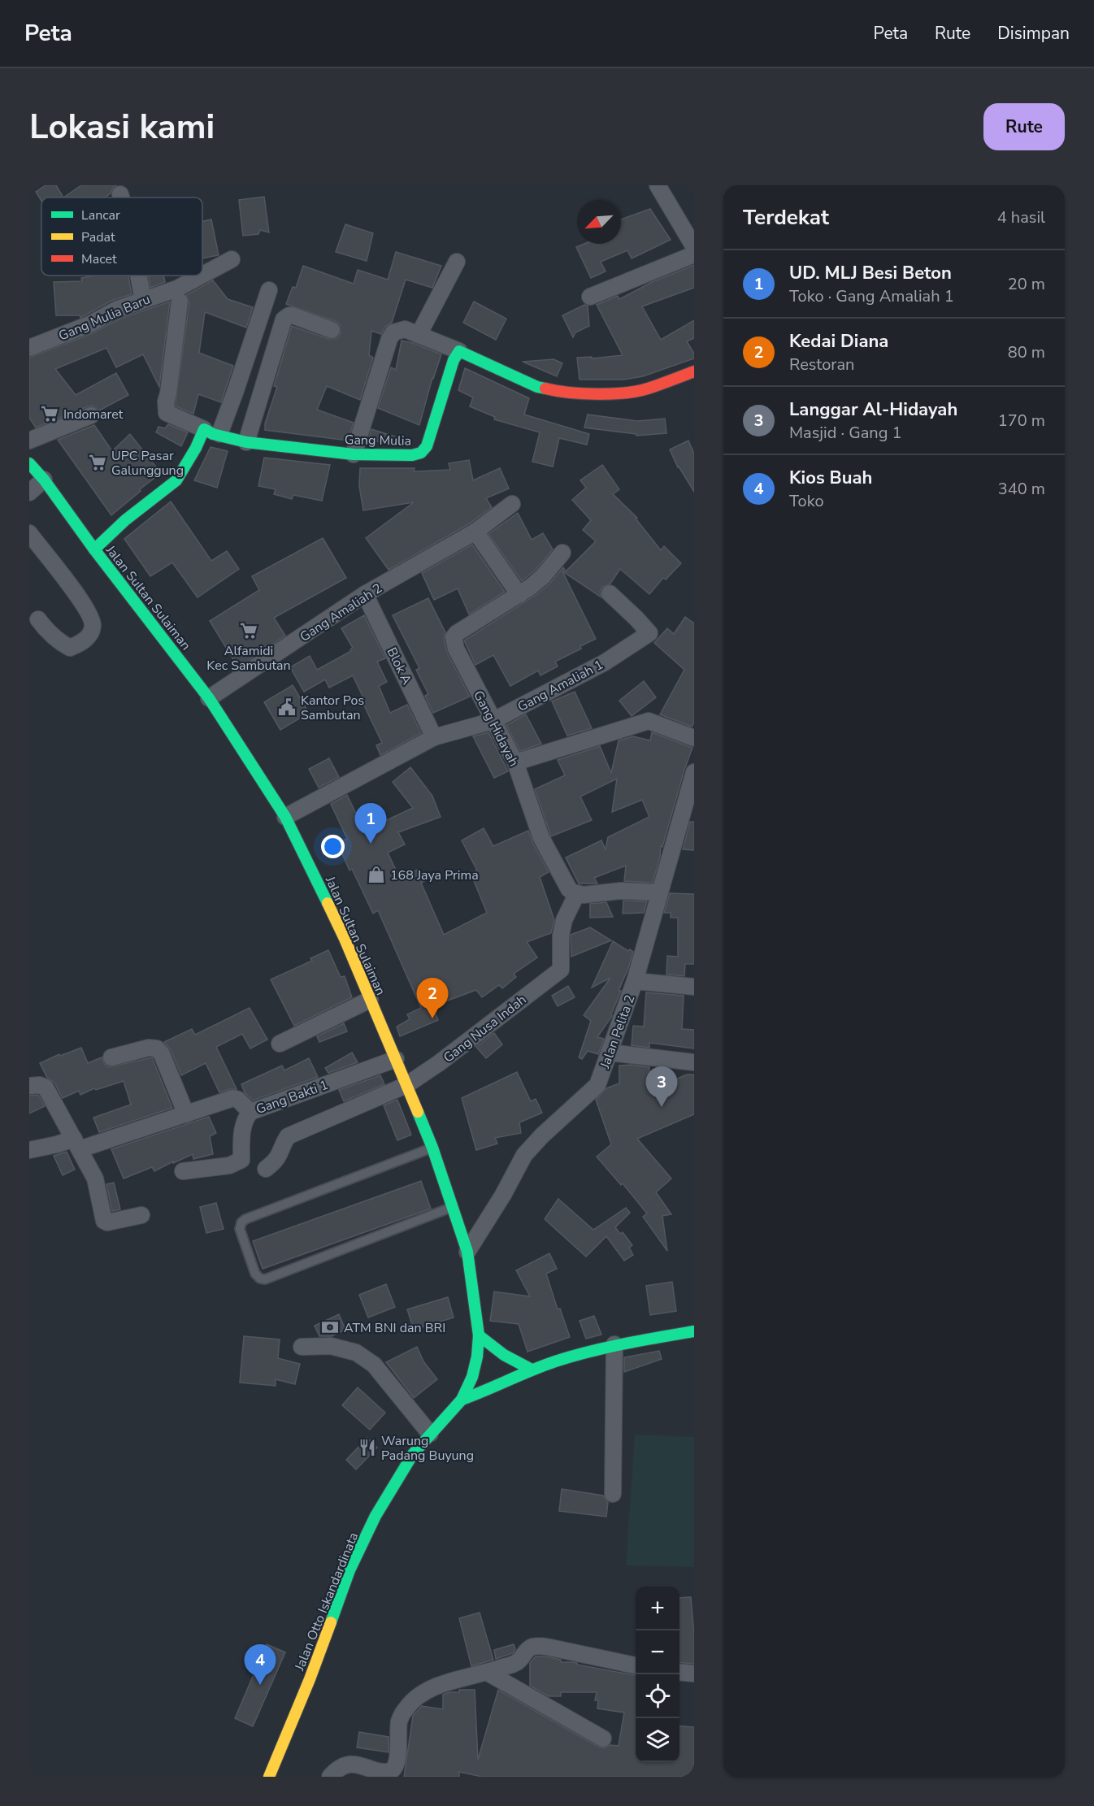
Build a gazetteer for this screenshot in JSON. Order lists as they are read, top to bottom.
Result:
{
  "streets": {
    "main road": ["Gang Mulia", "Jalan Sultan Sulaiman", "Jalan Otto Iskandardinata"],
    "street": [
      "Gang Mulia Baru",
      "Gang Amaliah 2",
      "Blok A",
      "Gang Amaliah 1",
      "Gang Hidayah",
      "Gang Nusa Indah",
      "Jalan Pelita 2",
      "Gang Bakti 1"
    ]
  },
  "crossings": [
    ["Jalan Sultan Sulaiman", "Gang Amaliah 2"],
    ["Jalan Sultan Sulaiman", "Gang Amaliah 1"],
    ["Jalan Sultan Sulaiman", "Gang Nusa Indah"],
    ["Jalan Sultan Sulaiman", "Jalan Pelita 2"],
    ["Jalan Sultan Sulaiman", "Gang Bakti 1"],
    ["Jalan Sultan Sulaiman", "Jalan Otto Iskandardinata"],
    ["Gang Amaliah 2", "Blok A"],
    ["Blok A", "Gang Amaliah 1"],
    ["Gang Amaliah 1", "Gang Hidayah"],
    ["Gang Hidayah", "Gang Nusa Indah"]
  ],
  "places": {
    "supermarket": ["Indomaret", "UPC Pasar Galunggung", "Alfamidi Kec Sambutan"],
    "public building": ["Kantor Pos Sambutan"],
    "shop": ["168 Jaya Prima"],
    "bank": ["ATM BNI dan BRI"],
    "restaurant": ["Warung Padang Buyung"]
  },
  "legend": ["Lancar", "Padat", "Macet"],
  "north": "bottom left",
  "page": {
    "header": "Peta",
    "nav": ["Peta", "Rute", "Disimpan"],
    "buttons": "Rute",
    "title": "Lokasi kami",
    "heading": ["Terdekat", "4 hasil"],
    "list": [
      {
        "mark": "1",
        "name": "UD. MLJ Besi Beton",
        "note": "Toko · Gang Amaliah 1",
        "value": "20 m"
      },
      {
        "mark": "2",
        "name": "Kedai Diana",
        "note": "Restoran",
        "value": "80 m"
      },
      {
        "mark": "3",
        "name": "Langgar Al-Hidayah",
        "note": "Masjid · Gang 1",
        "value": "170 m"
      },
      {
        "mark": "4",
        "name": "Kios Buah",
        "note": "Toko",
        "value": "340 m"
      }
    ],
    "pins": [
      "1",
      "2",
      "3",
      "4"
    ],
    "map_buttons": ["+", "−"]
  }
}
